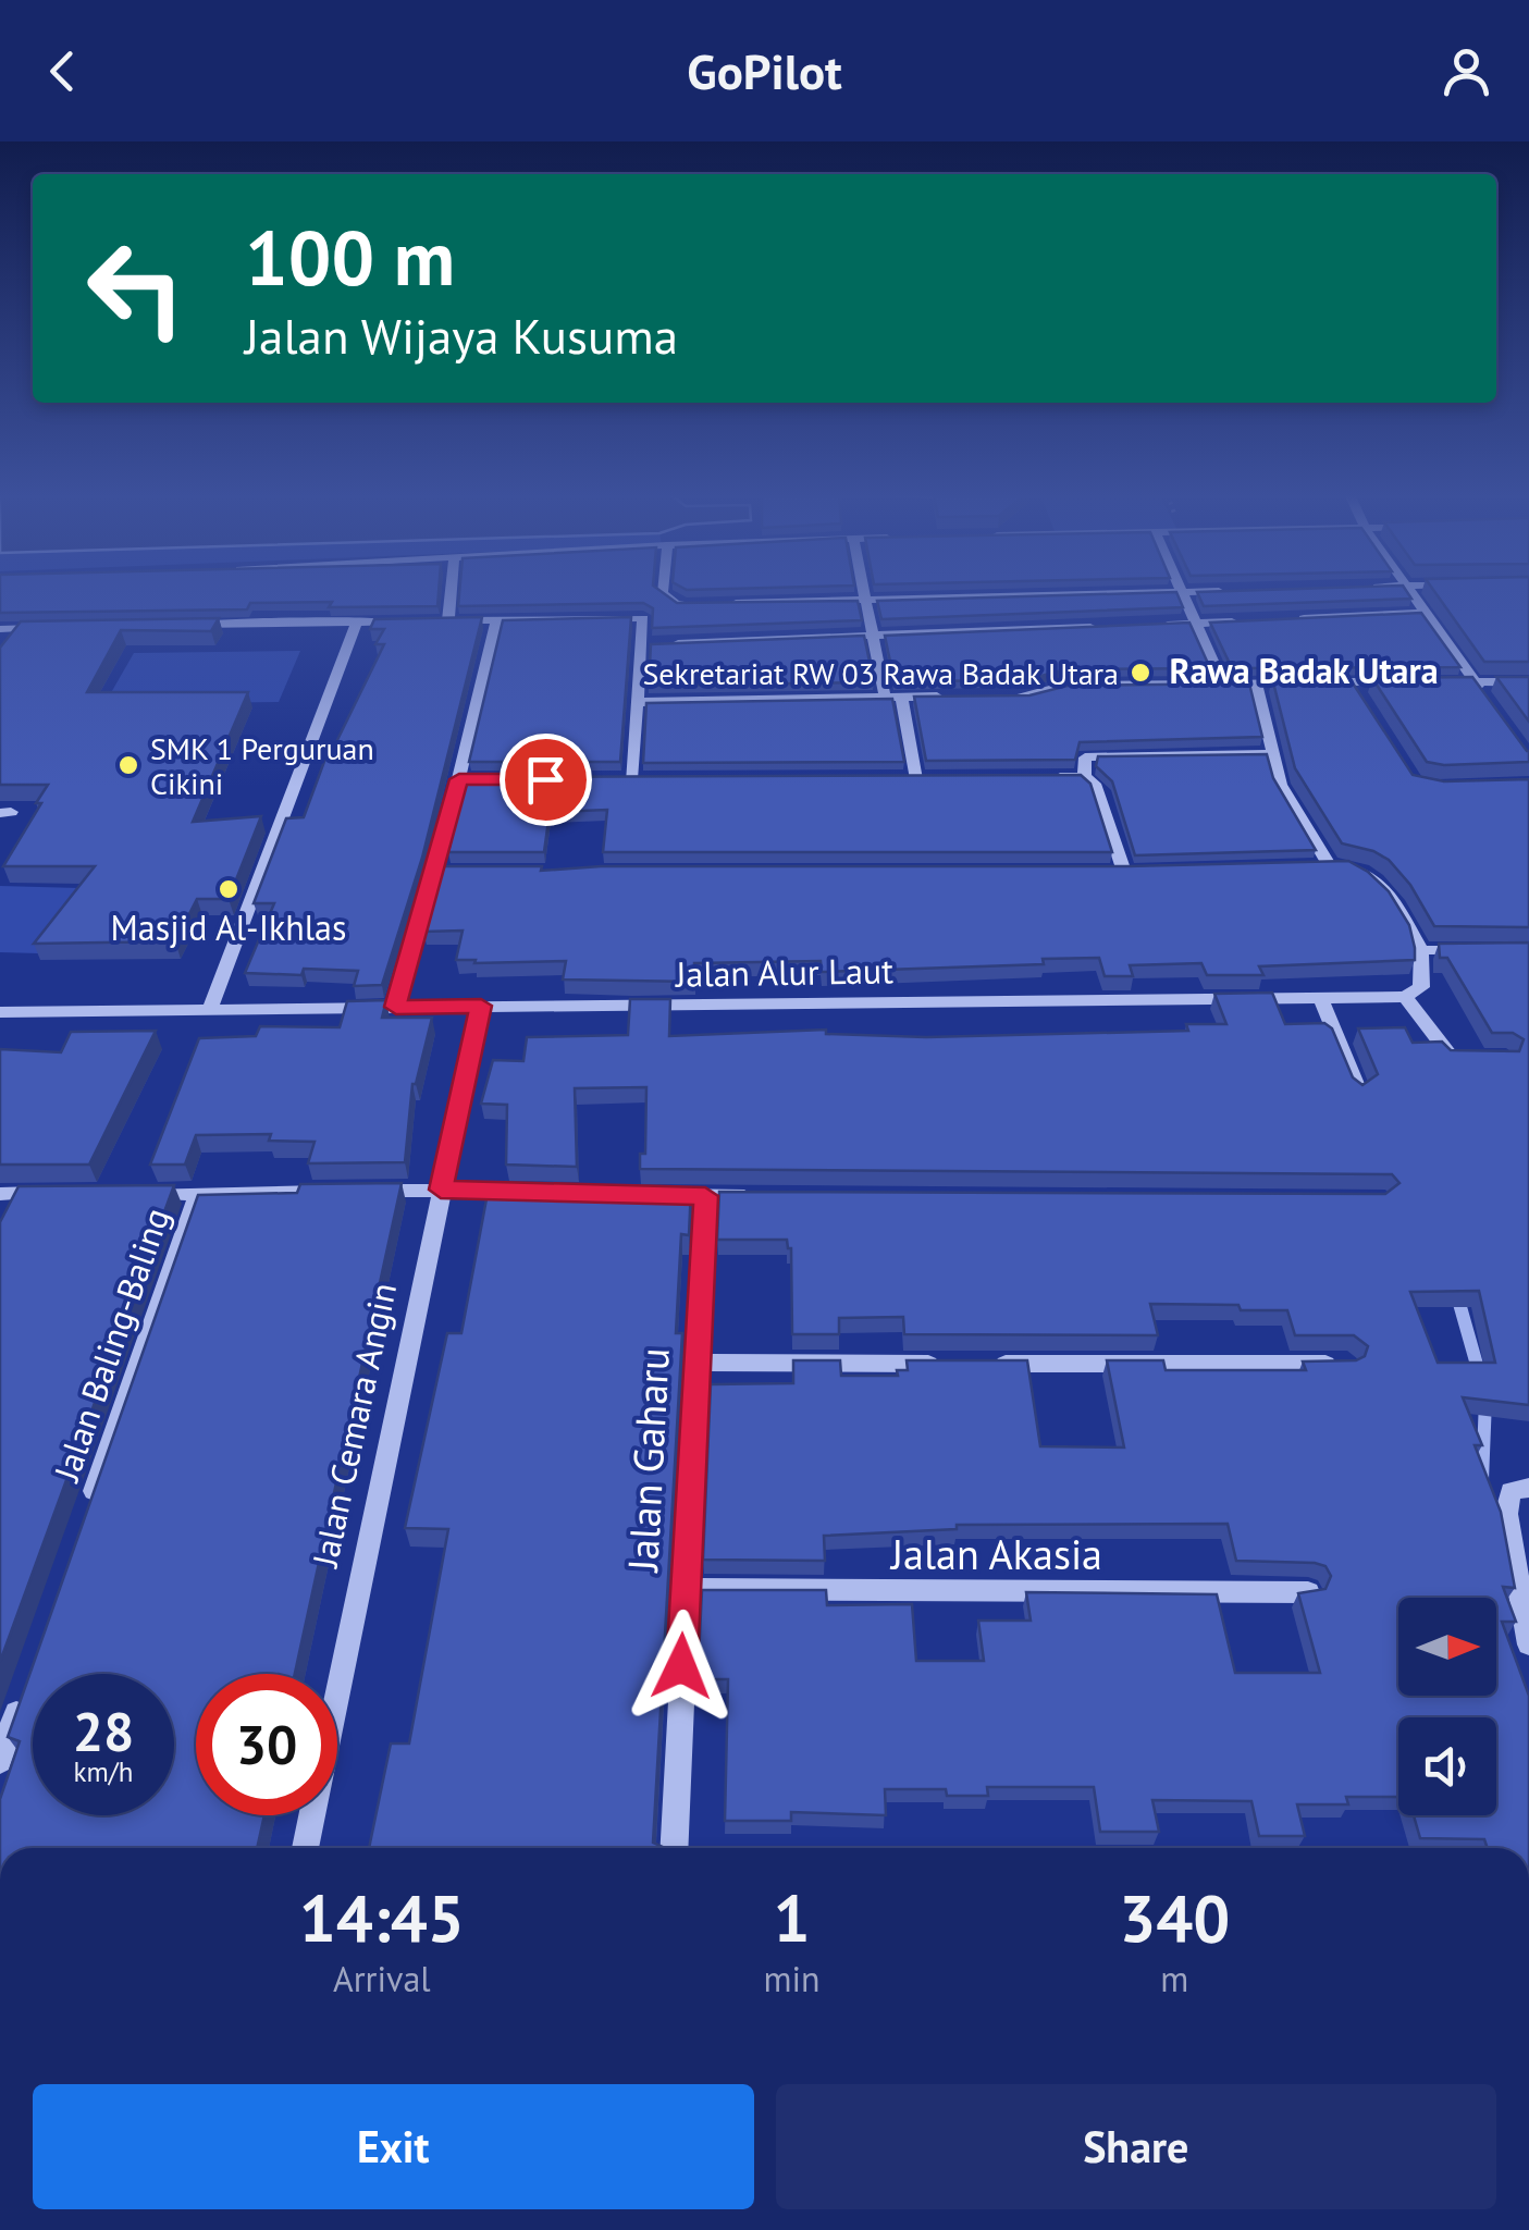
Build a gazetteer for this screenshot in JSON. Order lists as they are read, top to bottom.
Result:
{
  "streets": {
    "street": [
      "Jalan Alur Laut",
      "Jalan Baling-Baling",
      "Jalan Cemara Angin",
      "Jalan Gaharu",
      "Jalan Akasia"
    ]
  },
  "crossings": [
    ["Jalan Alur Laut", "Jalan Cemara Angin"],
    ["Jalan Gaharu", "Jalan Akasia"]
  ],
  "districts": ["Rawa Badak Utara"],
  "places": ["Sekretariat RW 03 Rawa Badak Utara", "SMK 1 Perguruan Cikini", "Masjid Al-Ikhlas"],
  "north": "right",
  "page": {
    "header": "GoPilot",
    "turn": ["100 m", "Jalan Wijaya Kusuma"],
    "speed": "28 km/h",
    "limit": "30",
    "eta": [
      "14:45",
      "Arrival",
      "1",
      "min",
      "340",
      "m"
    ],
    "buttons": ["Exit", "Share"]
  }
}
